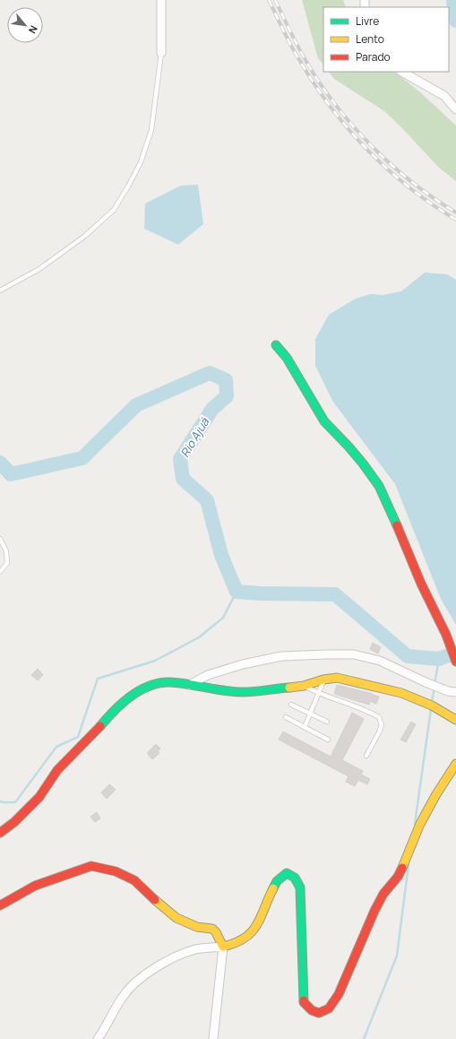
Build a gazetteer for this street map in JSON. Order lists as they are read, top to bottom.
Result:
{
  "water": ["Rio Ajuá"],
  "legend": ["Livre", "Lento", "Parado"],
  "north": "bottom right"
}
